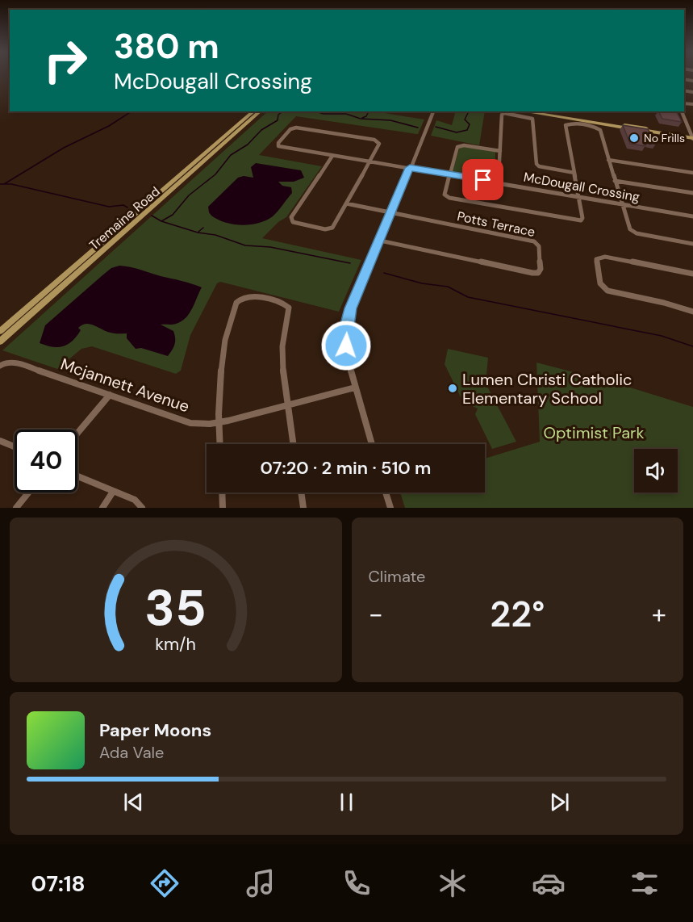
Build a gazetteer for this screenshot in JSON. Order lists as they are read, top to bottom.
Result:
{
  "streets": {
    "main road": ["Tremaine Road"],
    "street": ["McDougall Crossing", "Potts Terrace", "Mcjannett Avenue"]
  },
  "parks": ["Optimist Park"],
  "places": ["No Frills", "Lumen Christi Catholic Elementary School"],
  "page": {
    "turn": ["380 m", "McDougall Crossing"],
    "limit": "40",
    "trip": "07:20 · 2 min · 510 m",
    "tile": "Climate",
    "heat": ["−", "22°", "+"],
    "song": ["Paper Moons", "Ada Vale"],
    "tabs": "07:18",
    "gauge": ["35", "km/h"]
  }
}
